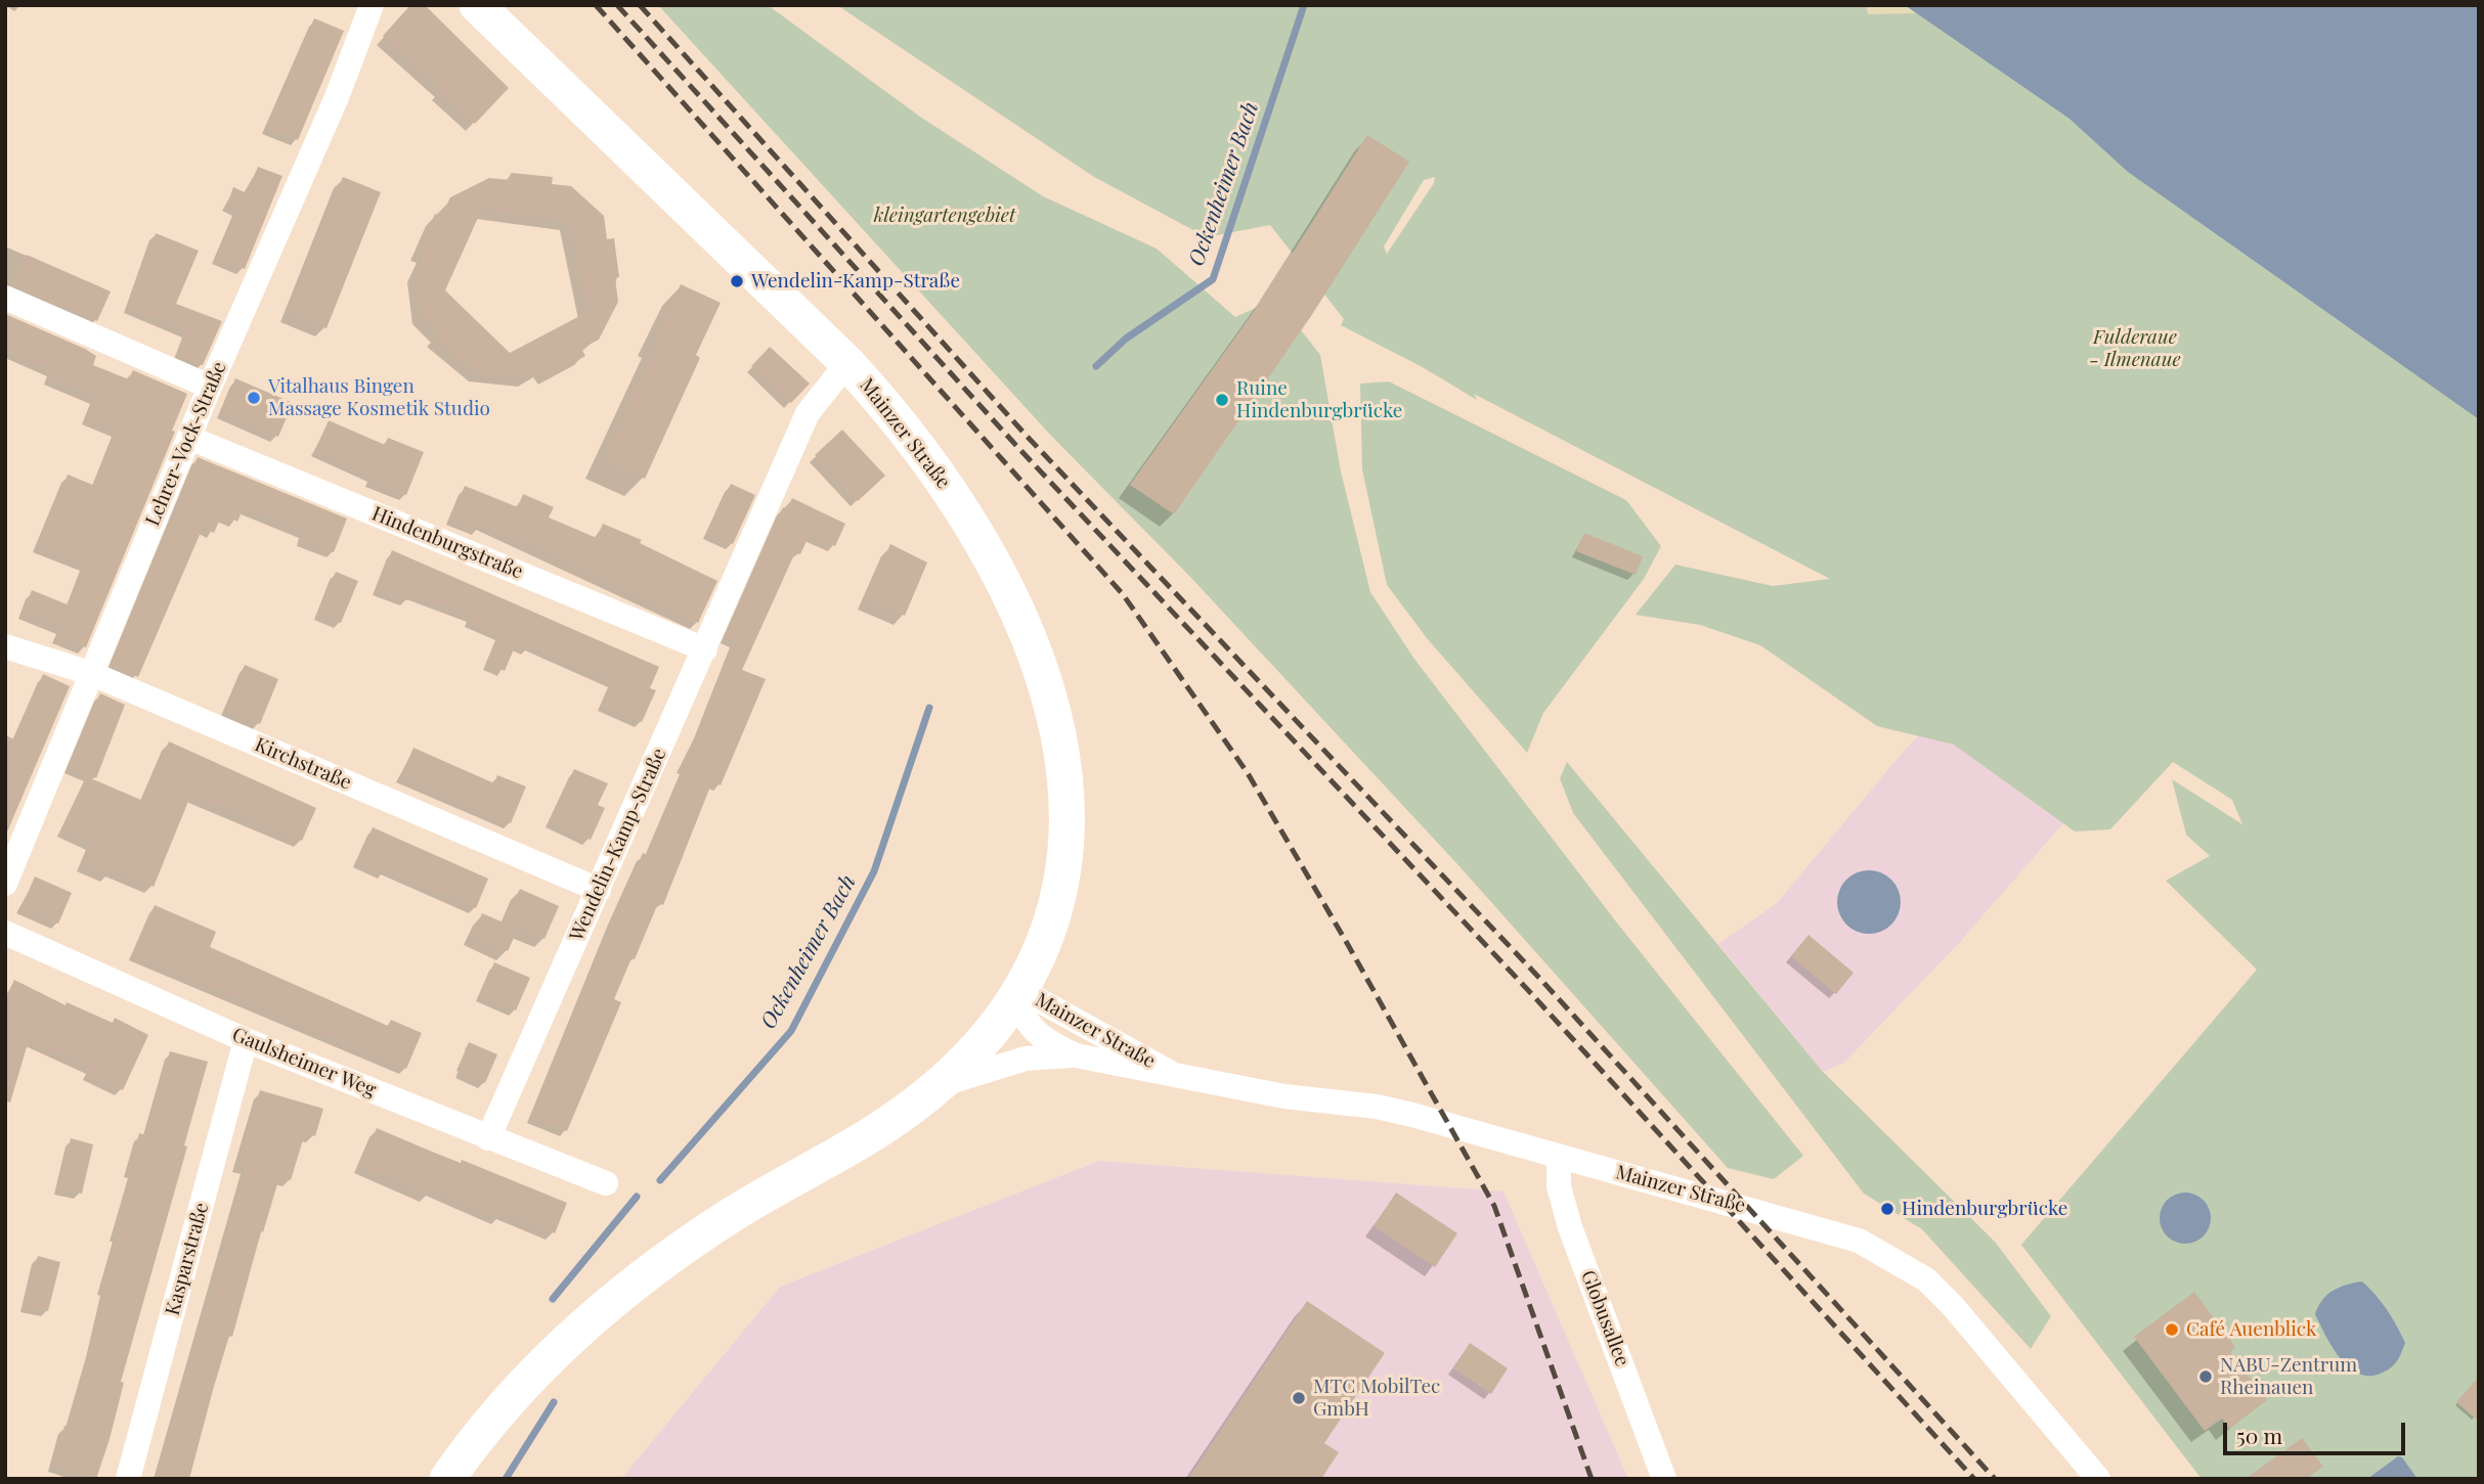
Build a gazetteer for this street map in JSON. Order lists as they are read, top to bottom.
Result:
{
  "streets": {
    "main road": ["Mainzer Straße"],
    "street": [
      "Lehrer-Vock-Straße",
      "Hindenburgstraße",
      "Kirchstraße",
      "Wendelin-Kamp-Straße",
      "Gaulsheimer Weg",
      "Kasparstraße",
      "Globusallee"
    ]
  },
  "crossings": [
    ["Mainzer Straße", "Wendelin-Kamp-Straße"],
    ["Mainzer Straße", "Globusallee"],
    ["Lehrer-Vock-Straße", "Hindenburgstraße"],
    ["Lehrer-Vock-Straße", "Kirchstraße"],
    ["Hindenburgstraße", "Wendelin-Kamp-Straße"],
    ["Kirchstraße", "Wendelin-Kamp-Straße"],
    ["Wendelin-Kamp-Straße", "Gaulsheimer Weg"],
    ["Gaulsheimer Weg", "Kasparstraße"]
  ],
  "water": ["Ockenheimer Bach"],
  "parks": ["kleingartengebiet", "Fulderaue - Ilmenaue"],
  "places": [
    "Wendelin-Kamp-Straße",
    "Vitalhaus Bingen Massage Kosmetik Studio",
    "Ruine Hindenburgbrücke",
    "Hindenburgbrücke",
    "Café Auenblick",
    "NABU-Zentrum Rheinauen",
    "MTC MobilTec GmbH"
  ],
  "scale_bar": "50 m"
}
